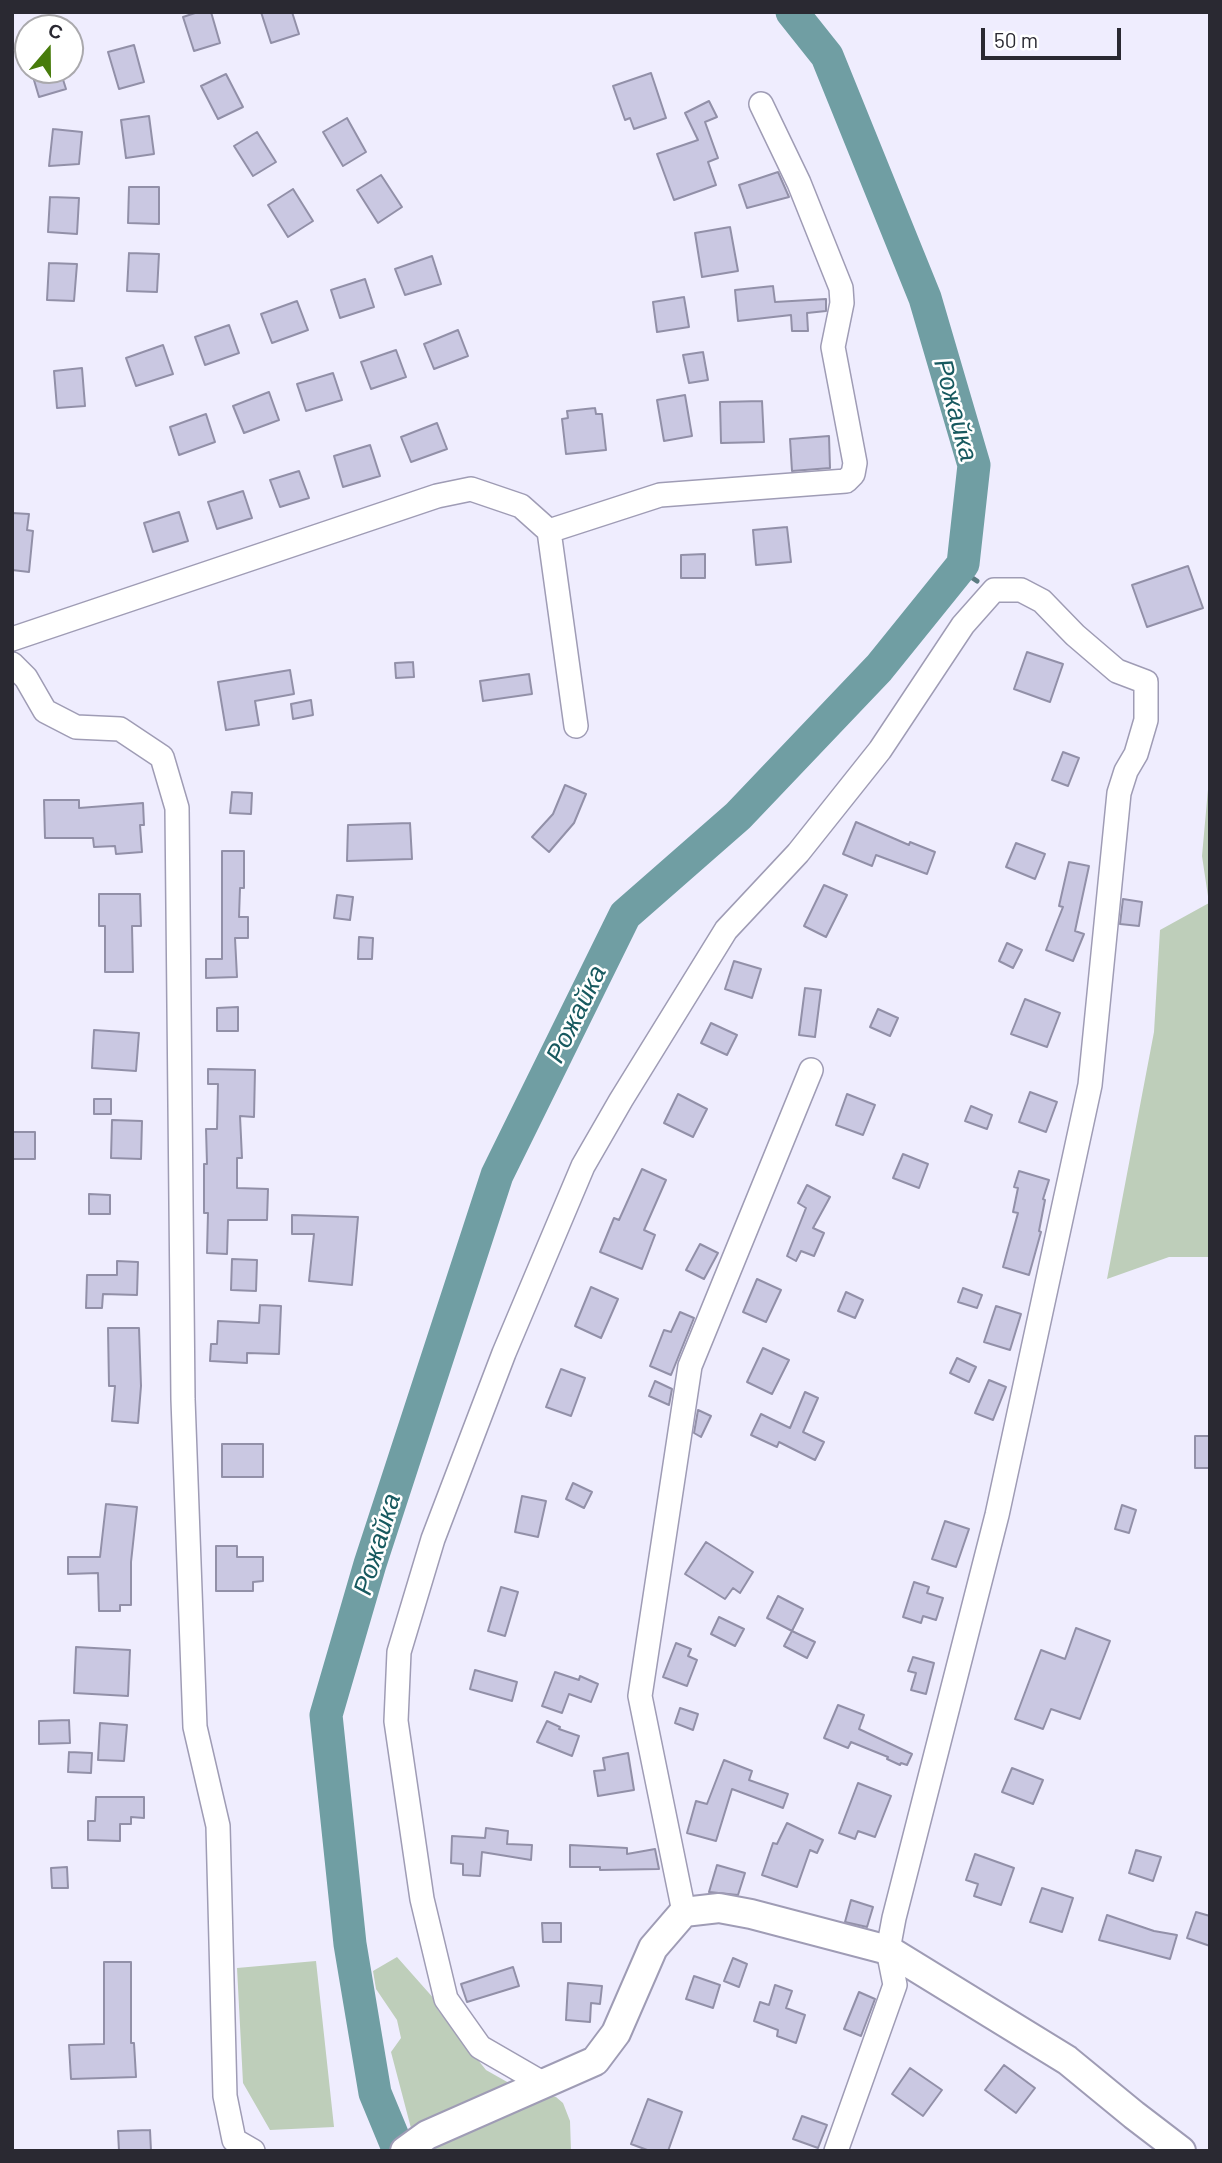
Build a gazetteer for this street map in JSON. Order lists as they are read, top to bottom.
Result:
{
  "water": ["Рожайка"],
  "scale_bar": "50 m",
  "north": "top"
}
